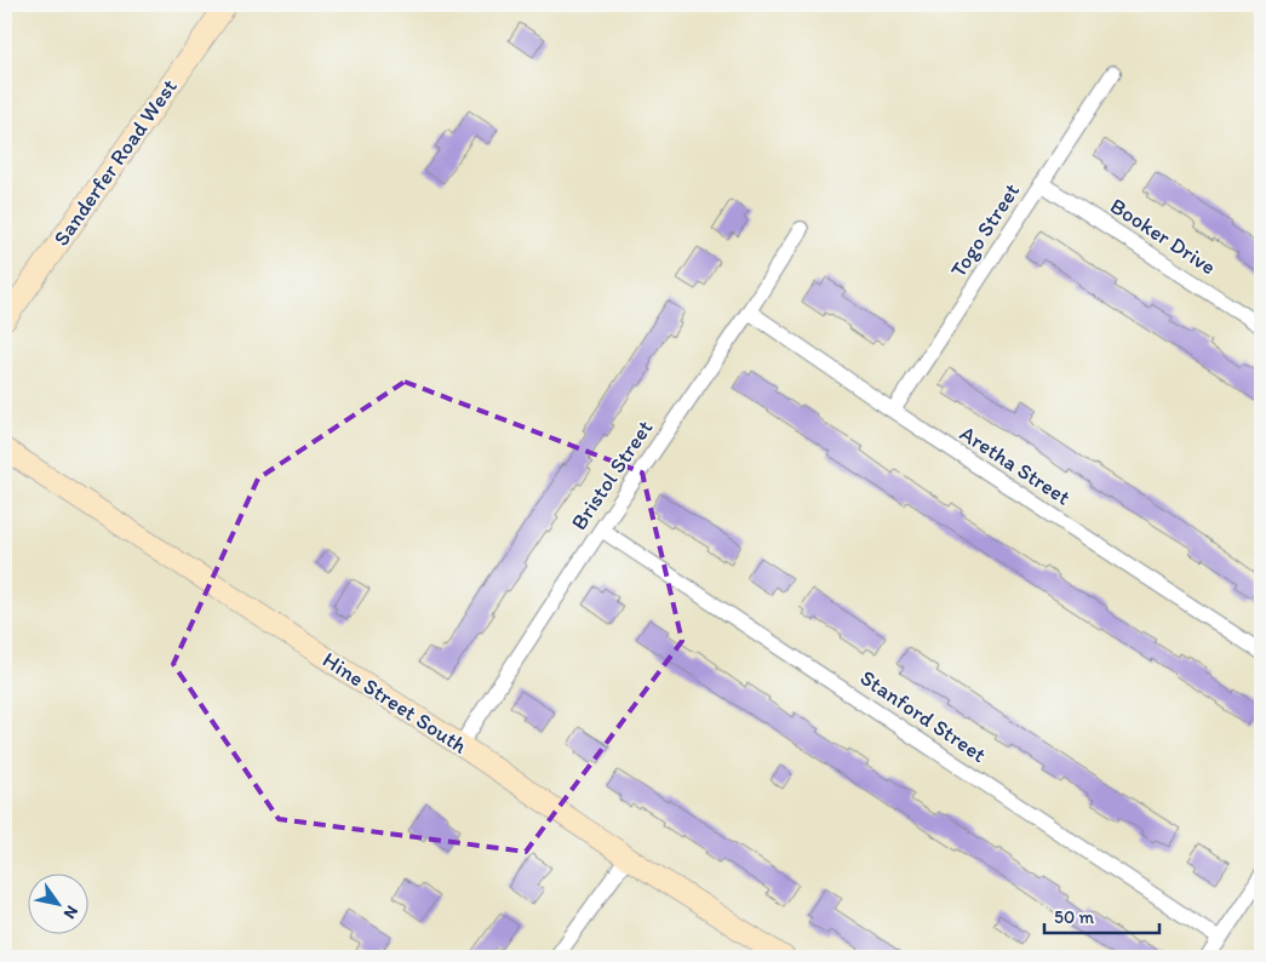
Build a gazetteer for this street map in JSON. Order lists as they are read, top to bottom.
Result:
{
  "streets": {
    "street": [
      "Sanderfer Road West",
      "Togo Street",
      "Booker Drive",
      "Aretha Street",
      "Bristol Street",
      "Hine Street South",
      "Stanford Street"
    ]
  },
  "crossings": [
    ["Togo Street", "Booker Drive"],
    ["Togo Street", "Aretha Street"],
    ["Aretha Street", "Bristol Street"],
    ["Bristol Street", "Hine Street South"],
    ["Bristol Street", "Stanford Street"]
  ],
  "scale_bar": "50 m",
  "north": "bottom right"
}
